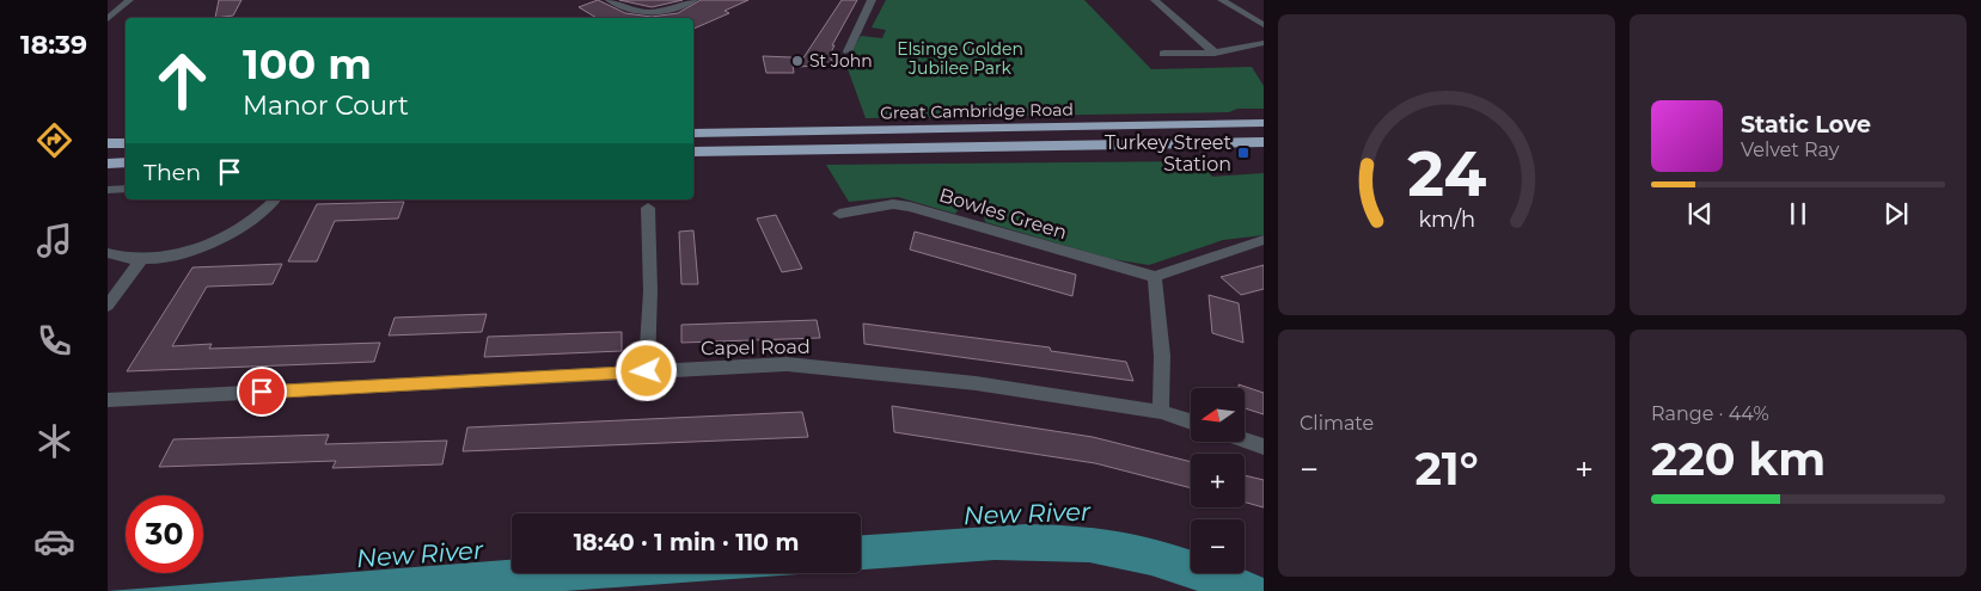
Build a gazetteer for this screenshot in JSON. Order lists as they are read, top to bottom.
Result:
{
  "streets": {
    "highway": ["Great Cambridge Road"],
    "street": ["Bowles Green", "Capel Road"]
  },
  "water": ["New River"],
  "parks": ["Elsinge Golden Jubilee Park"],
  "places": {
    "other": ["St John"],
    "transit": ["Turkey Street Station"]
  },
  "north": "left",
  "page": {
    "tabs": "18:39",
    "turn": ["100 m", "Manor Court"],
    "song": ["Static Love", "Velvet Ray"],
    "then": "Then",
    "tile": [
      "Climate",
      ["Range · 44%", "220 km"]
    ],
    "map_buttons": ["+", "−"],
    "heat": ["−", "21°", "+"],
    "limit": "30",
    "trip": "18:40 · 1 min · 110 m",
    "gauge": ["24", "km/h"]
  }
}
